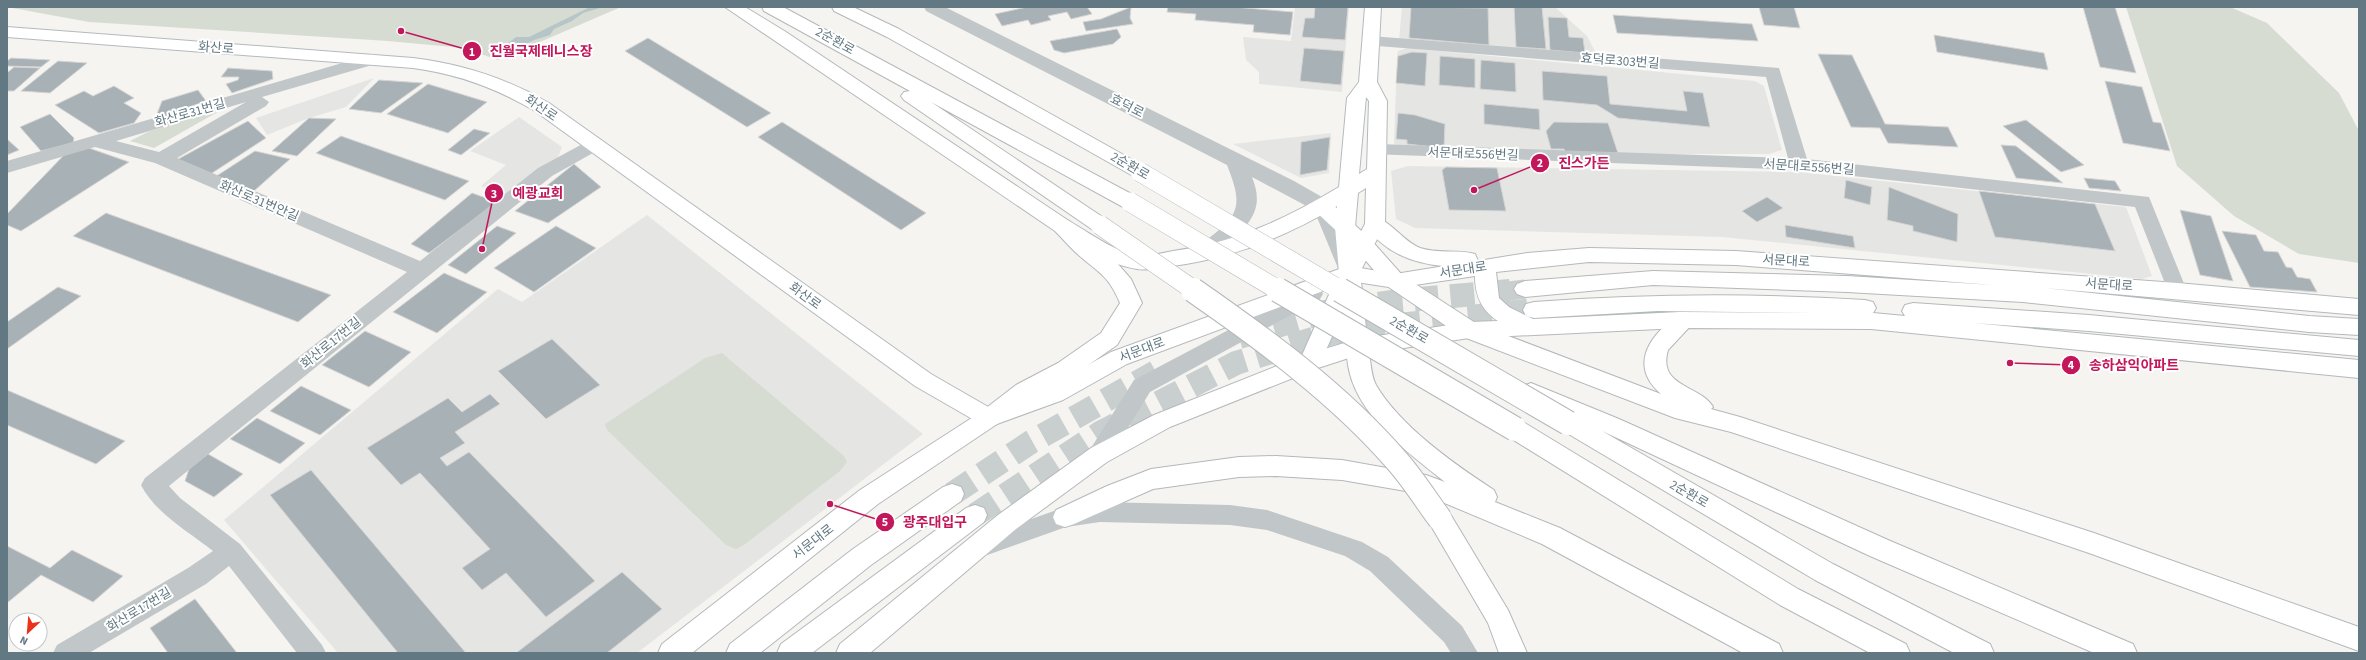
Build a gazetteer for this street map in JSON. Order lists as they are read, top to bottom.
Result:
{
  "streets": {
    "main road": ["2순환로", "화산로", "서문대로"],
    "street": [
      "효덕로303번길",
      "효덕로",
      "화산로31번길",
      "서문대로556번길",
      "화산로31번안길",
      "화산로17번길"
    ]
  },
  "crossings": [
    ["화산로", "화산로31번길"],
    ["화산로", "서문대로"],
    ["화산로", "화산로17번길"],
    ["효덕로303번길", "서문대로556번길"],
    ["화산로31번길", "화산로31번안길"],
    ["서문대로556번길", "서문대로"],
    ["화산로31번안길", "화산로17번길"]
  ],
  "places": [
    "진월국제테니스장",
    "진스가든",
    "예광교회",
    "송하삼익아파트",
    "광주대입구"
  ],
  "north": "bottom left"
}
